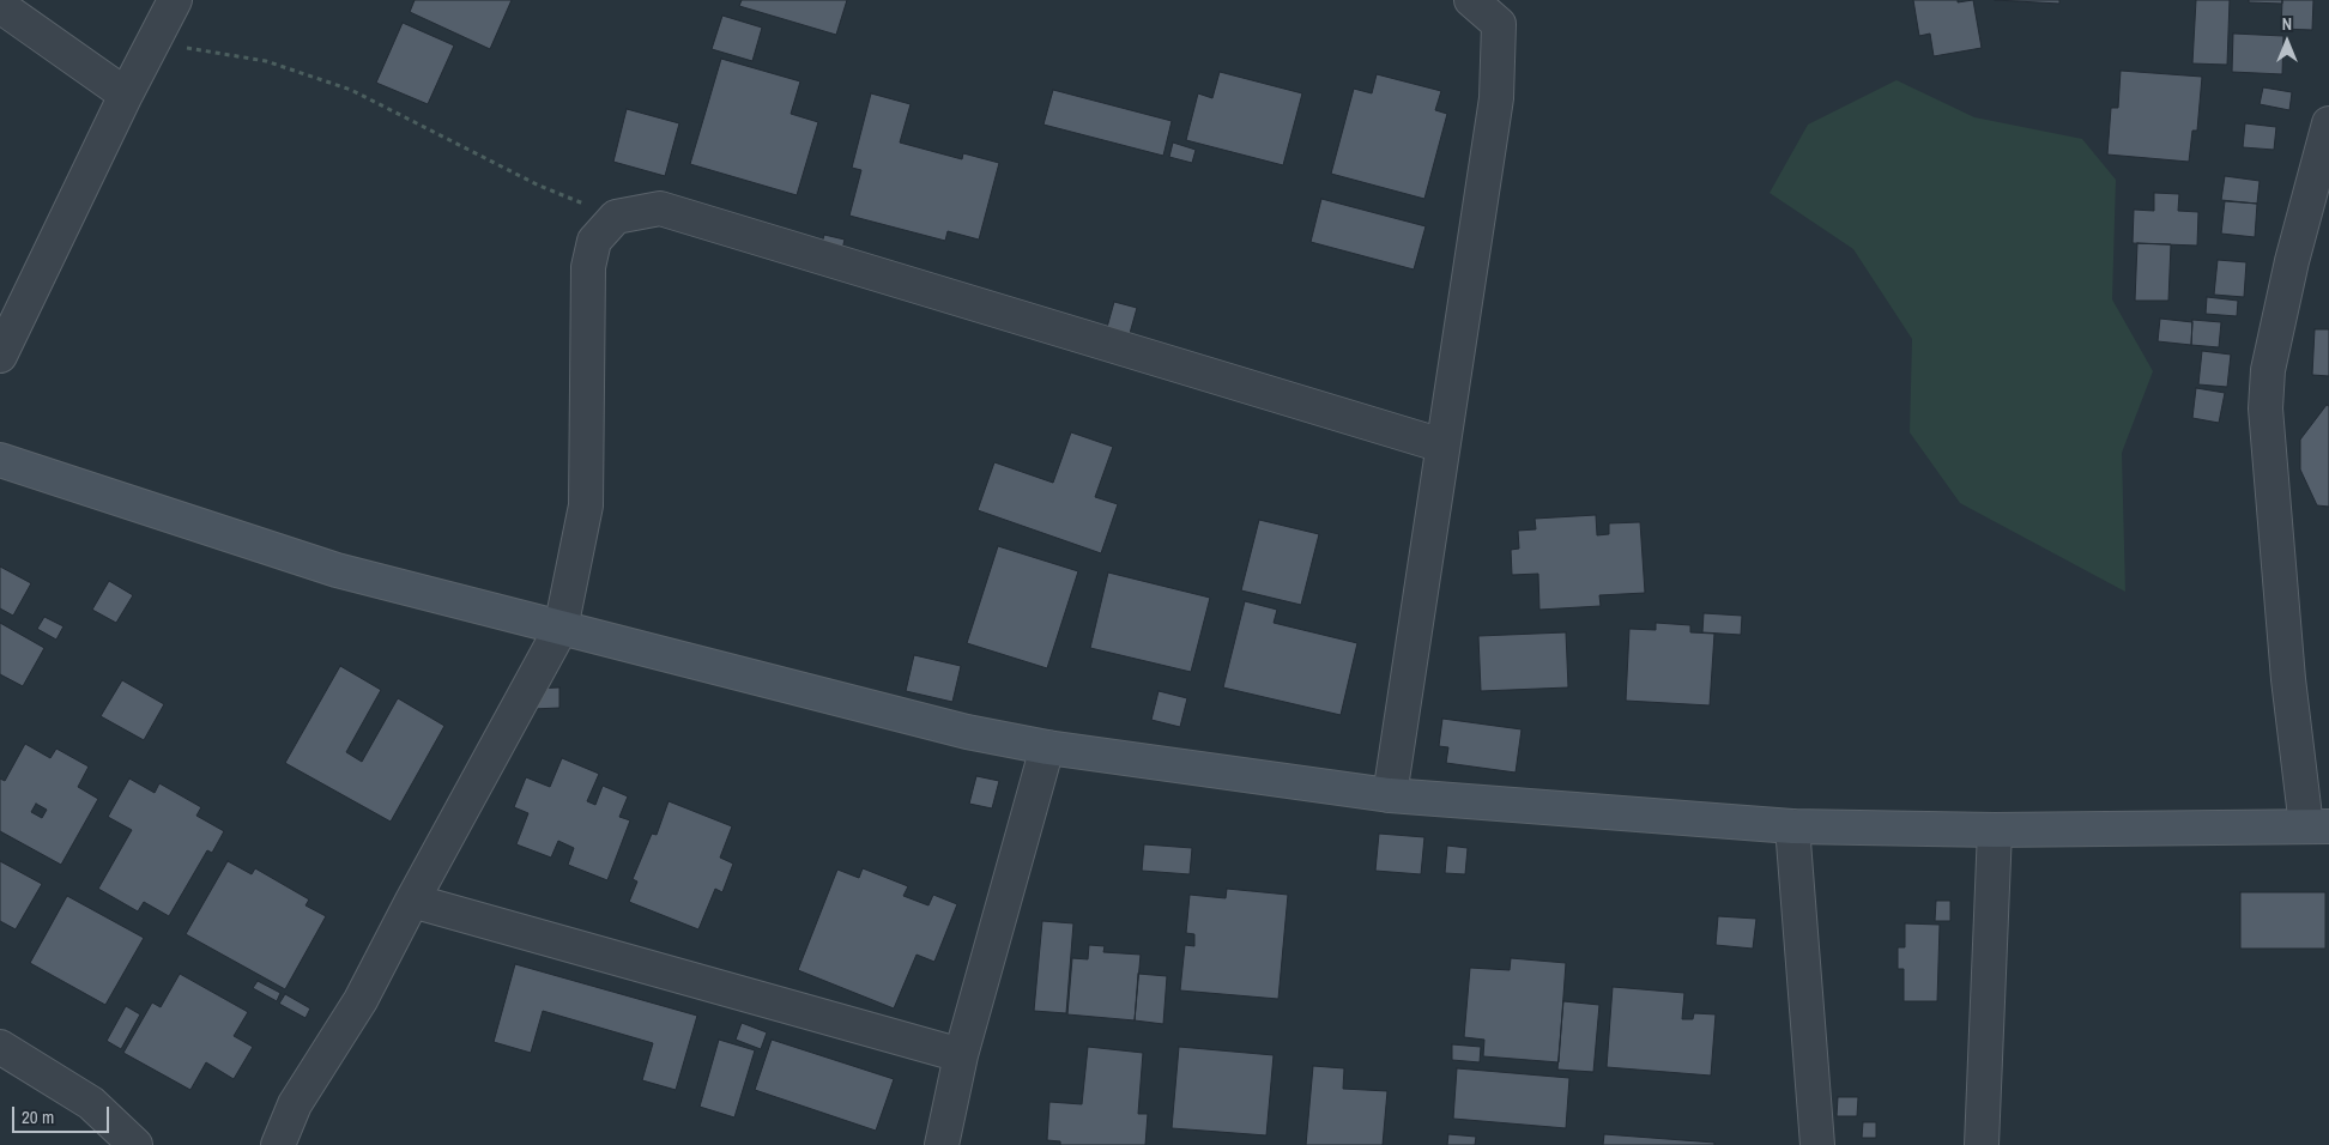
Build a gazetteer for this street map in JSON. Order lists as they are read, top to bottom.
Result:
{
  "scale_bar": "20 m",
  "north": "top"
}
